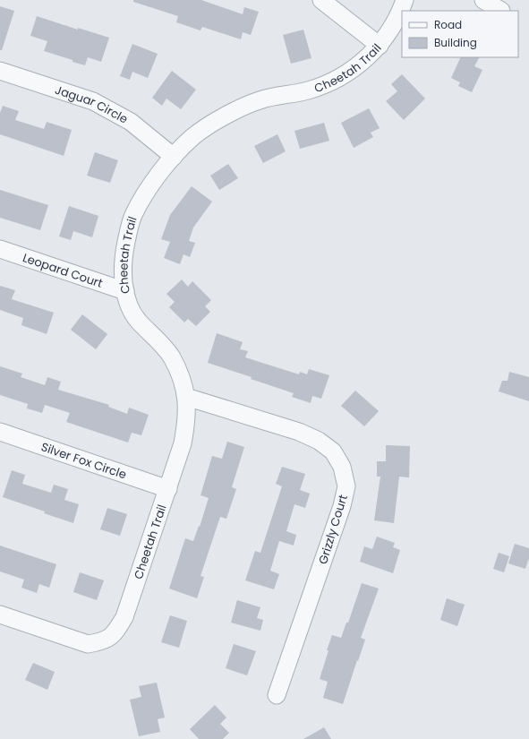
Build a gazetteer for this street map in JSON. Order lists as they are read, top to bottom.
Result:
{
  "streets": {
    "street": [
      "Cheetah Trail",
      "Jaguar Circle",
      "Leopard Court",
      "Silver Fox Circle",
      "Grizzly Court"
    ]
  },
  "crossings": [
    ["Cheetah Trail", "Jaguar Circle"],
    ["Cheetah Trail", "Leopard Court"],
    ["Cheetah Trail", "Silver Fox Circle"],
    ["Cheetah Trail", "Grizzly Court"]
  ],
  "legend": ["Road", "Building"]
}
